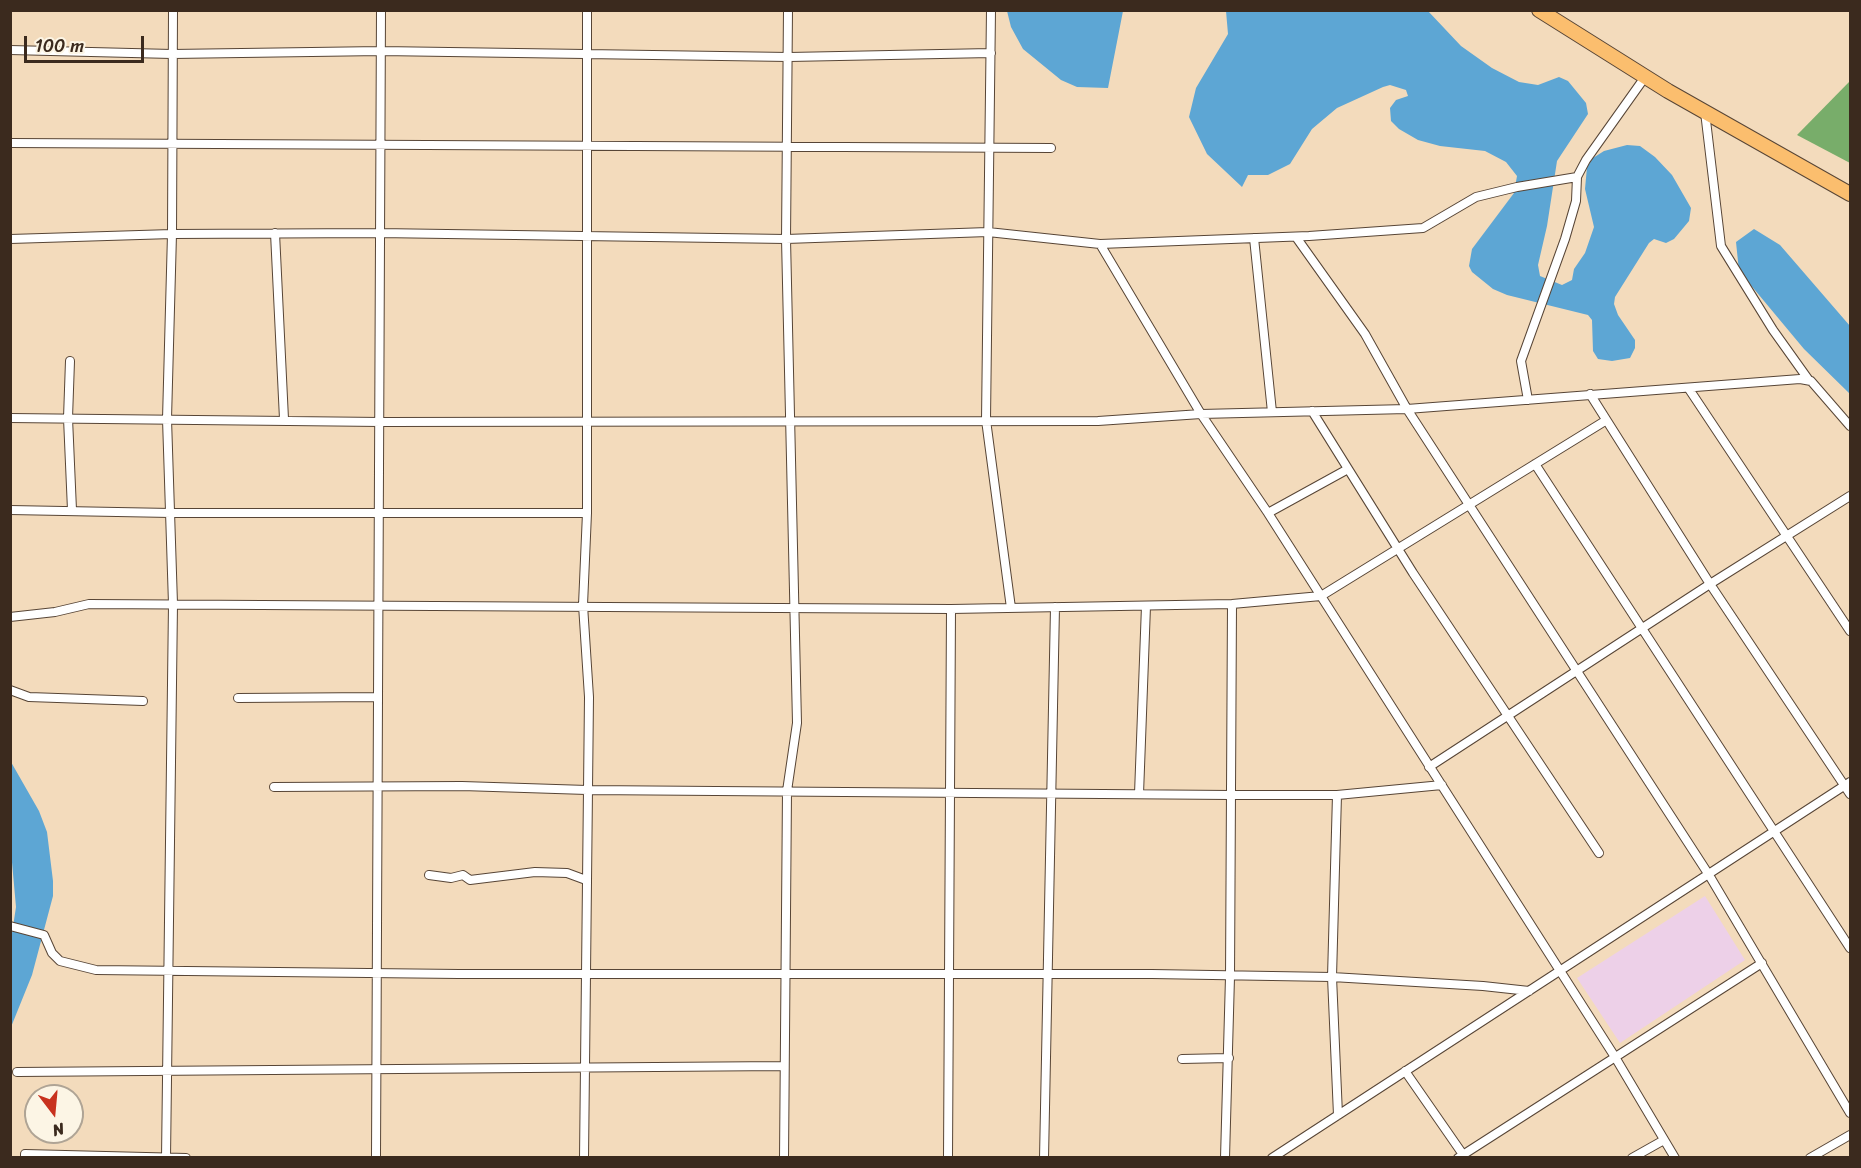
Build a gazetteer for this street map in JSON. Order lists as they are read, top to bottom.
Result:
{
  "scale_bar": "100 m",
  "north": "bottom"
}
